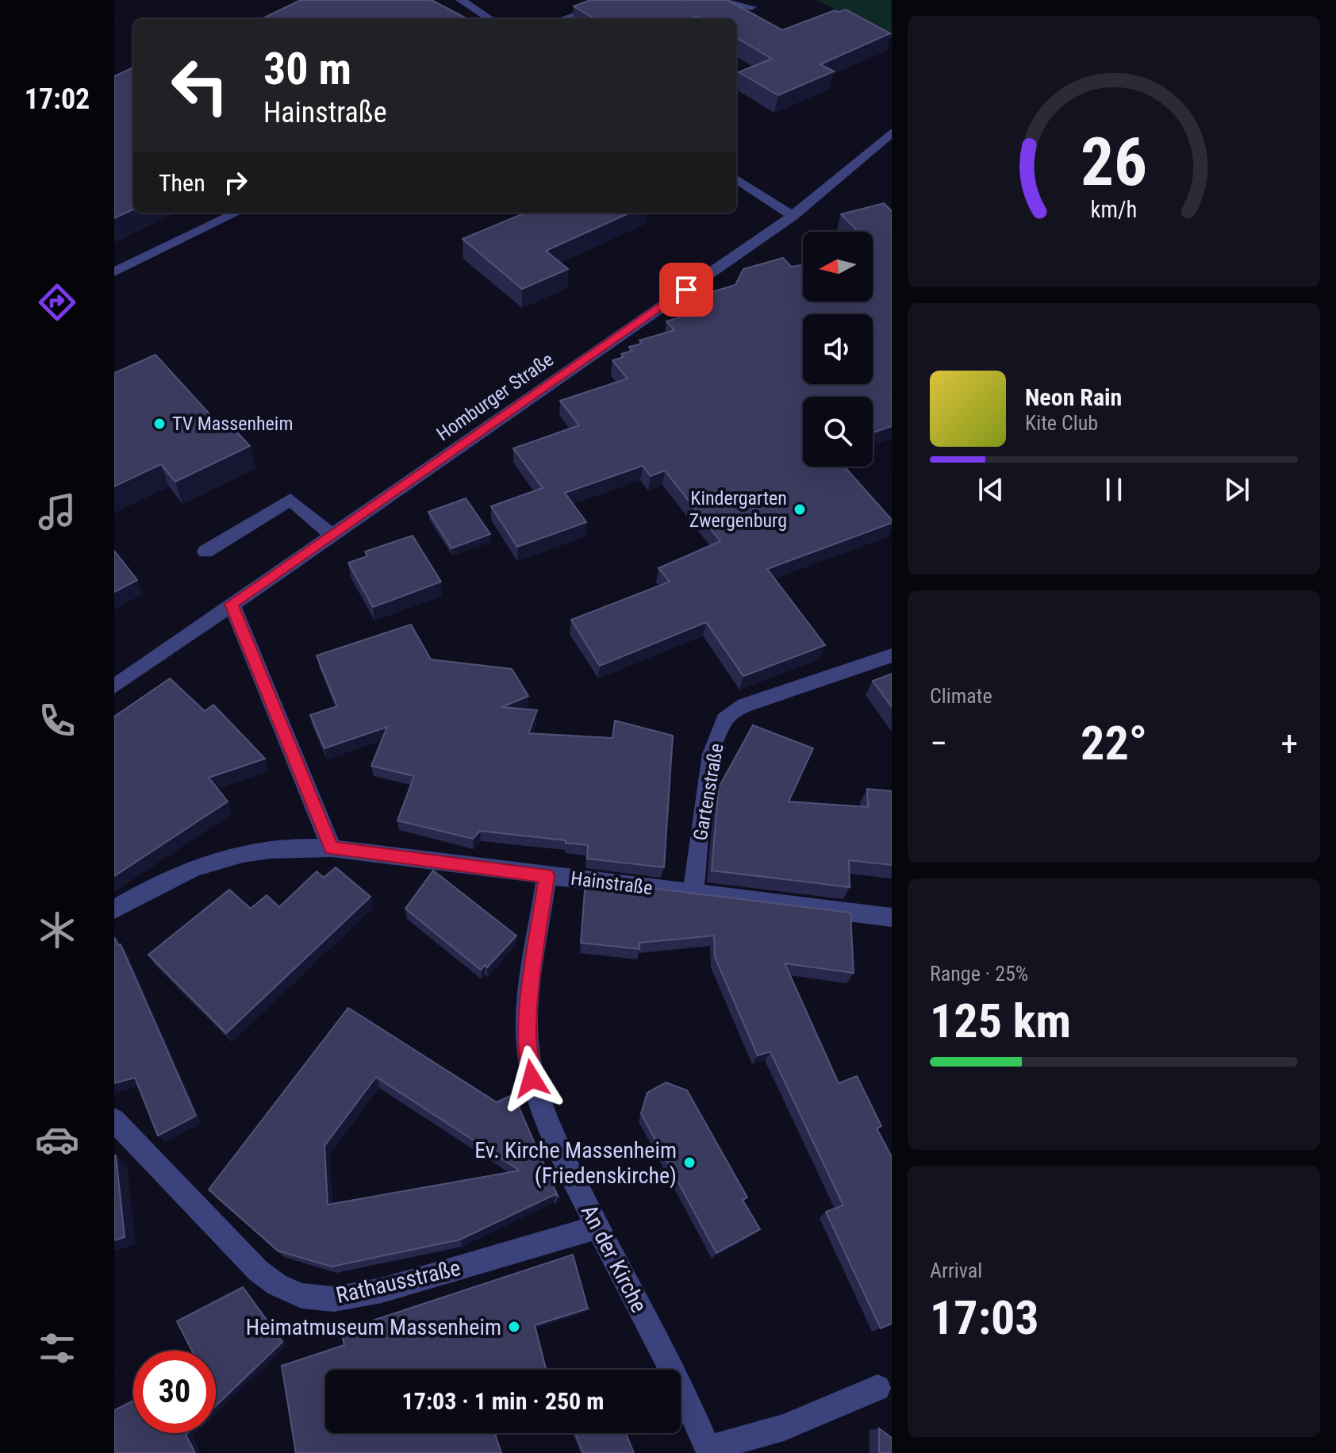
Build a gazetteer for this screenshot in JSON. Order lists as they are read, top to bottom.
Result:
{
  "streets": {
    "street": [
      "Homburger Straße",
      "Gartenstraße",
      "Hainstraße",
      "An der Kirche",
      "Rathausstraße"
    ]
  },
  "crossings": [
    ["Gartenstraße", "Hainstraße"],
    ["Hainstraße", "An der Kirche"],
    ["An der Kirche", "Rathausstraße"]
  ],
  "places": [
    "TV Massenheim",
    "Kindergarten Zwergenburg",
    "Ev. Kirche Massenheim (Friedenskirche)",
    "Heimatmuseum Massenheim"
  ],
  "north": "left",
  "page": {
    "tabs": "17:02",
    "turn": ["30 m", "Hainstraße"],
    "then": "Then",
    "song": ["Neon Rain", "Kite Club"],
    "tile": [
      "Climate",
      ["Range · 25%", "125 km"],
      ["Arrival", "17:03"]
    ],
    "heat": ["−", "22°", "+"],
    "limit": "30",
    "trip": "17:03 · 1 min · 250 m",
    "gauge": ["26", "km/h"]
  }
}
